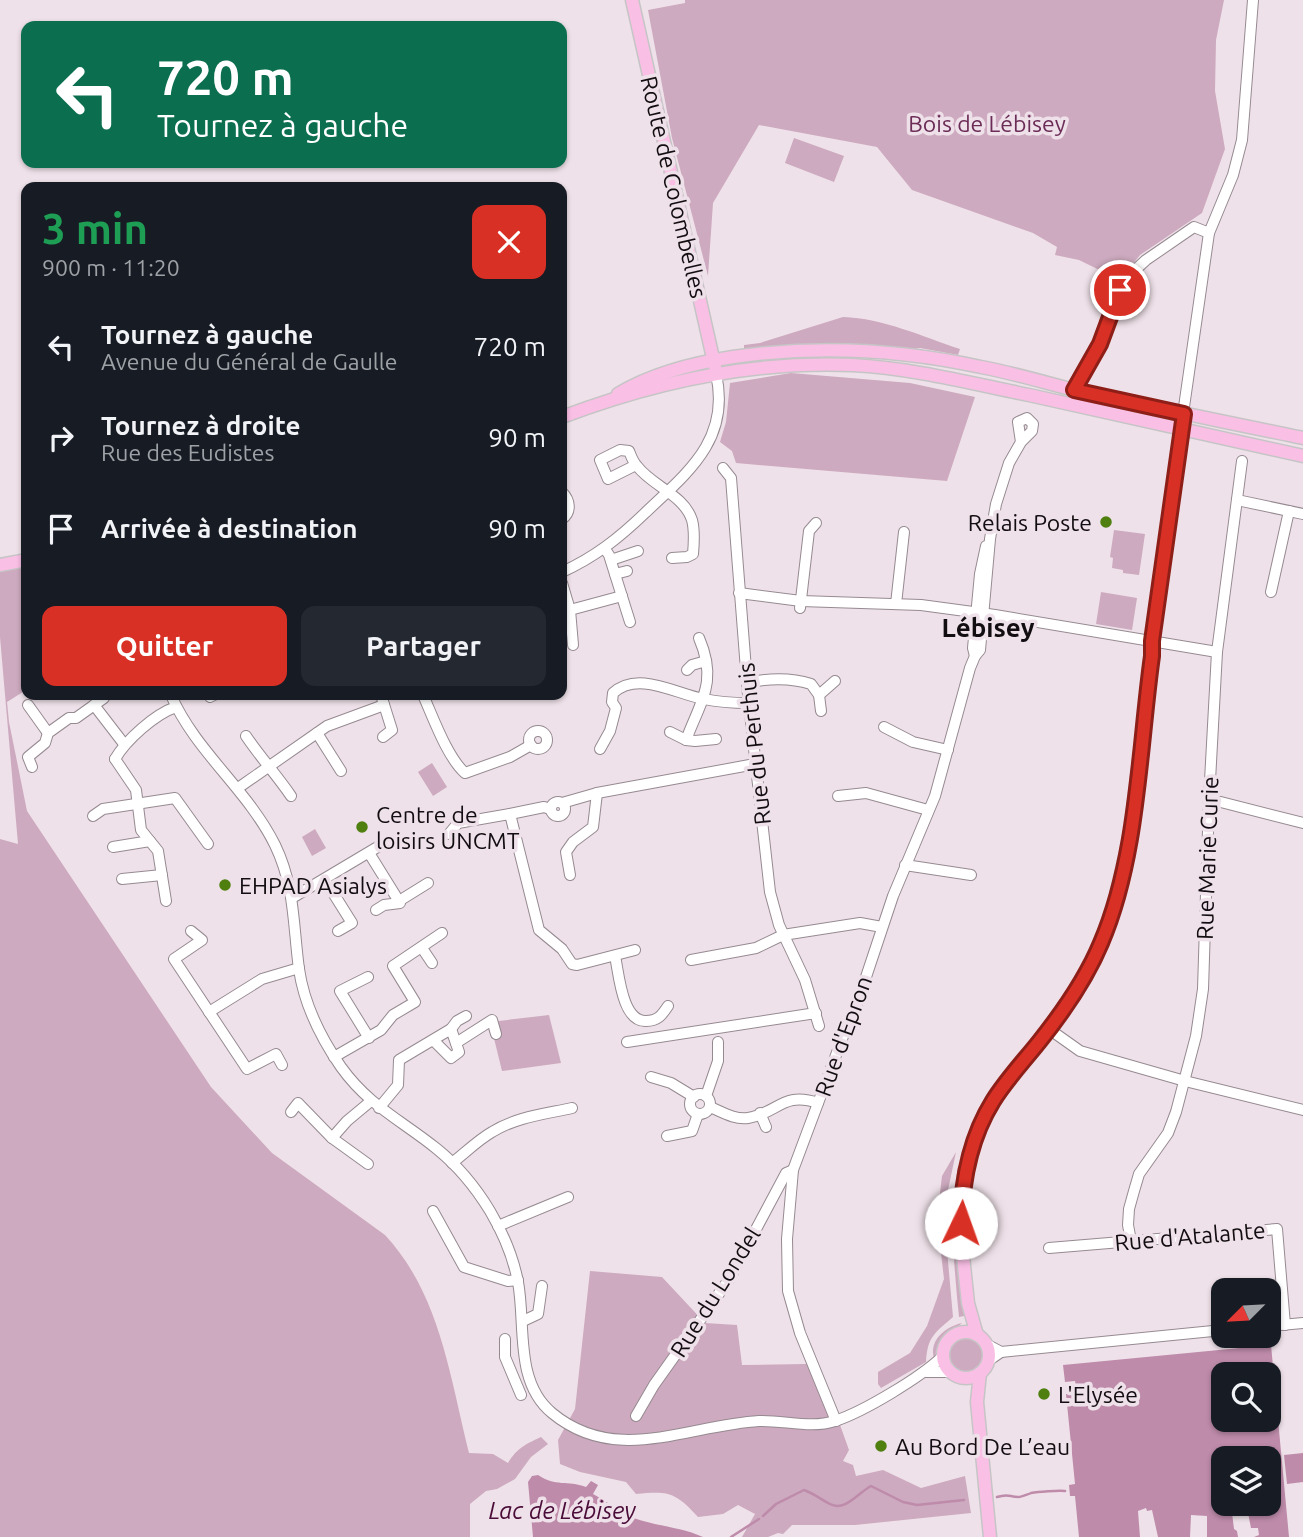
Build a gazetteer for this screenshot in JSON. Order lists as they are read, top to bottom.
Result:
{
  "streets": {
    "main road": ["Route de Colombelles"],
    "street": [
      "Rue du Perthuis",
      "Rue Marie Curie",
      "Rue d'Epron",
      "Rue d'Atalante",
      "Rue du Londel"
    ]
  },
  "crossings": [
    ["Rue Marie Curie", "Rue d'Atalante"],
    ["Rue d'Epron", "Rue du Londel"]
  ],
  "districts": ["Lébisey"],
  "water": ["Lac de Lébisey"],
  "parks": ["Bois de Lébisey"],
  "places": [
    "Relais Poste",
    "Centre de loisirs UNCMT",
    "EHPAD Asialys",
    "L'Elysée",
    "Au Bord De L’eau"
  ],
  "north": "bottom left",
  "page": {
    "turn": ["720 m", "Tournez à gauche"],
    "heading": ["3 min", "900 m · 11:20"],
    "list": [
      {
        "name": "Tournez à gauche",
        "note": "Avenue du Général de Gaulle",
        "value": "720 m"
      },
      {
        "name": "Tournez à droite",
        "note": "Rue des Eudistes",
        "value": "90 m"
      },
      {
        "name": "Arrivée à destination",
        "value": "90 m"
      }
    ],
    "buttons": ["Quitter", "Partager"]
  }
}
